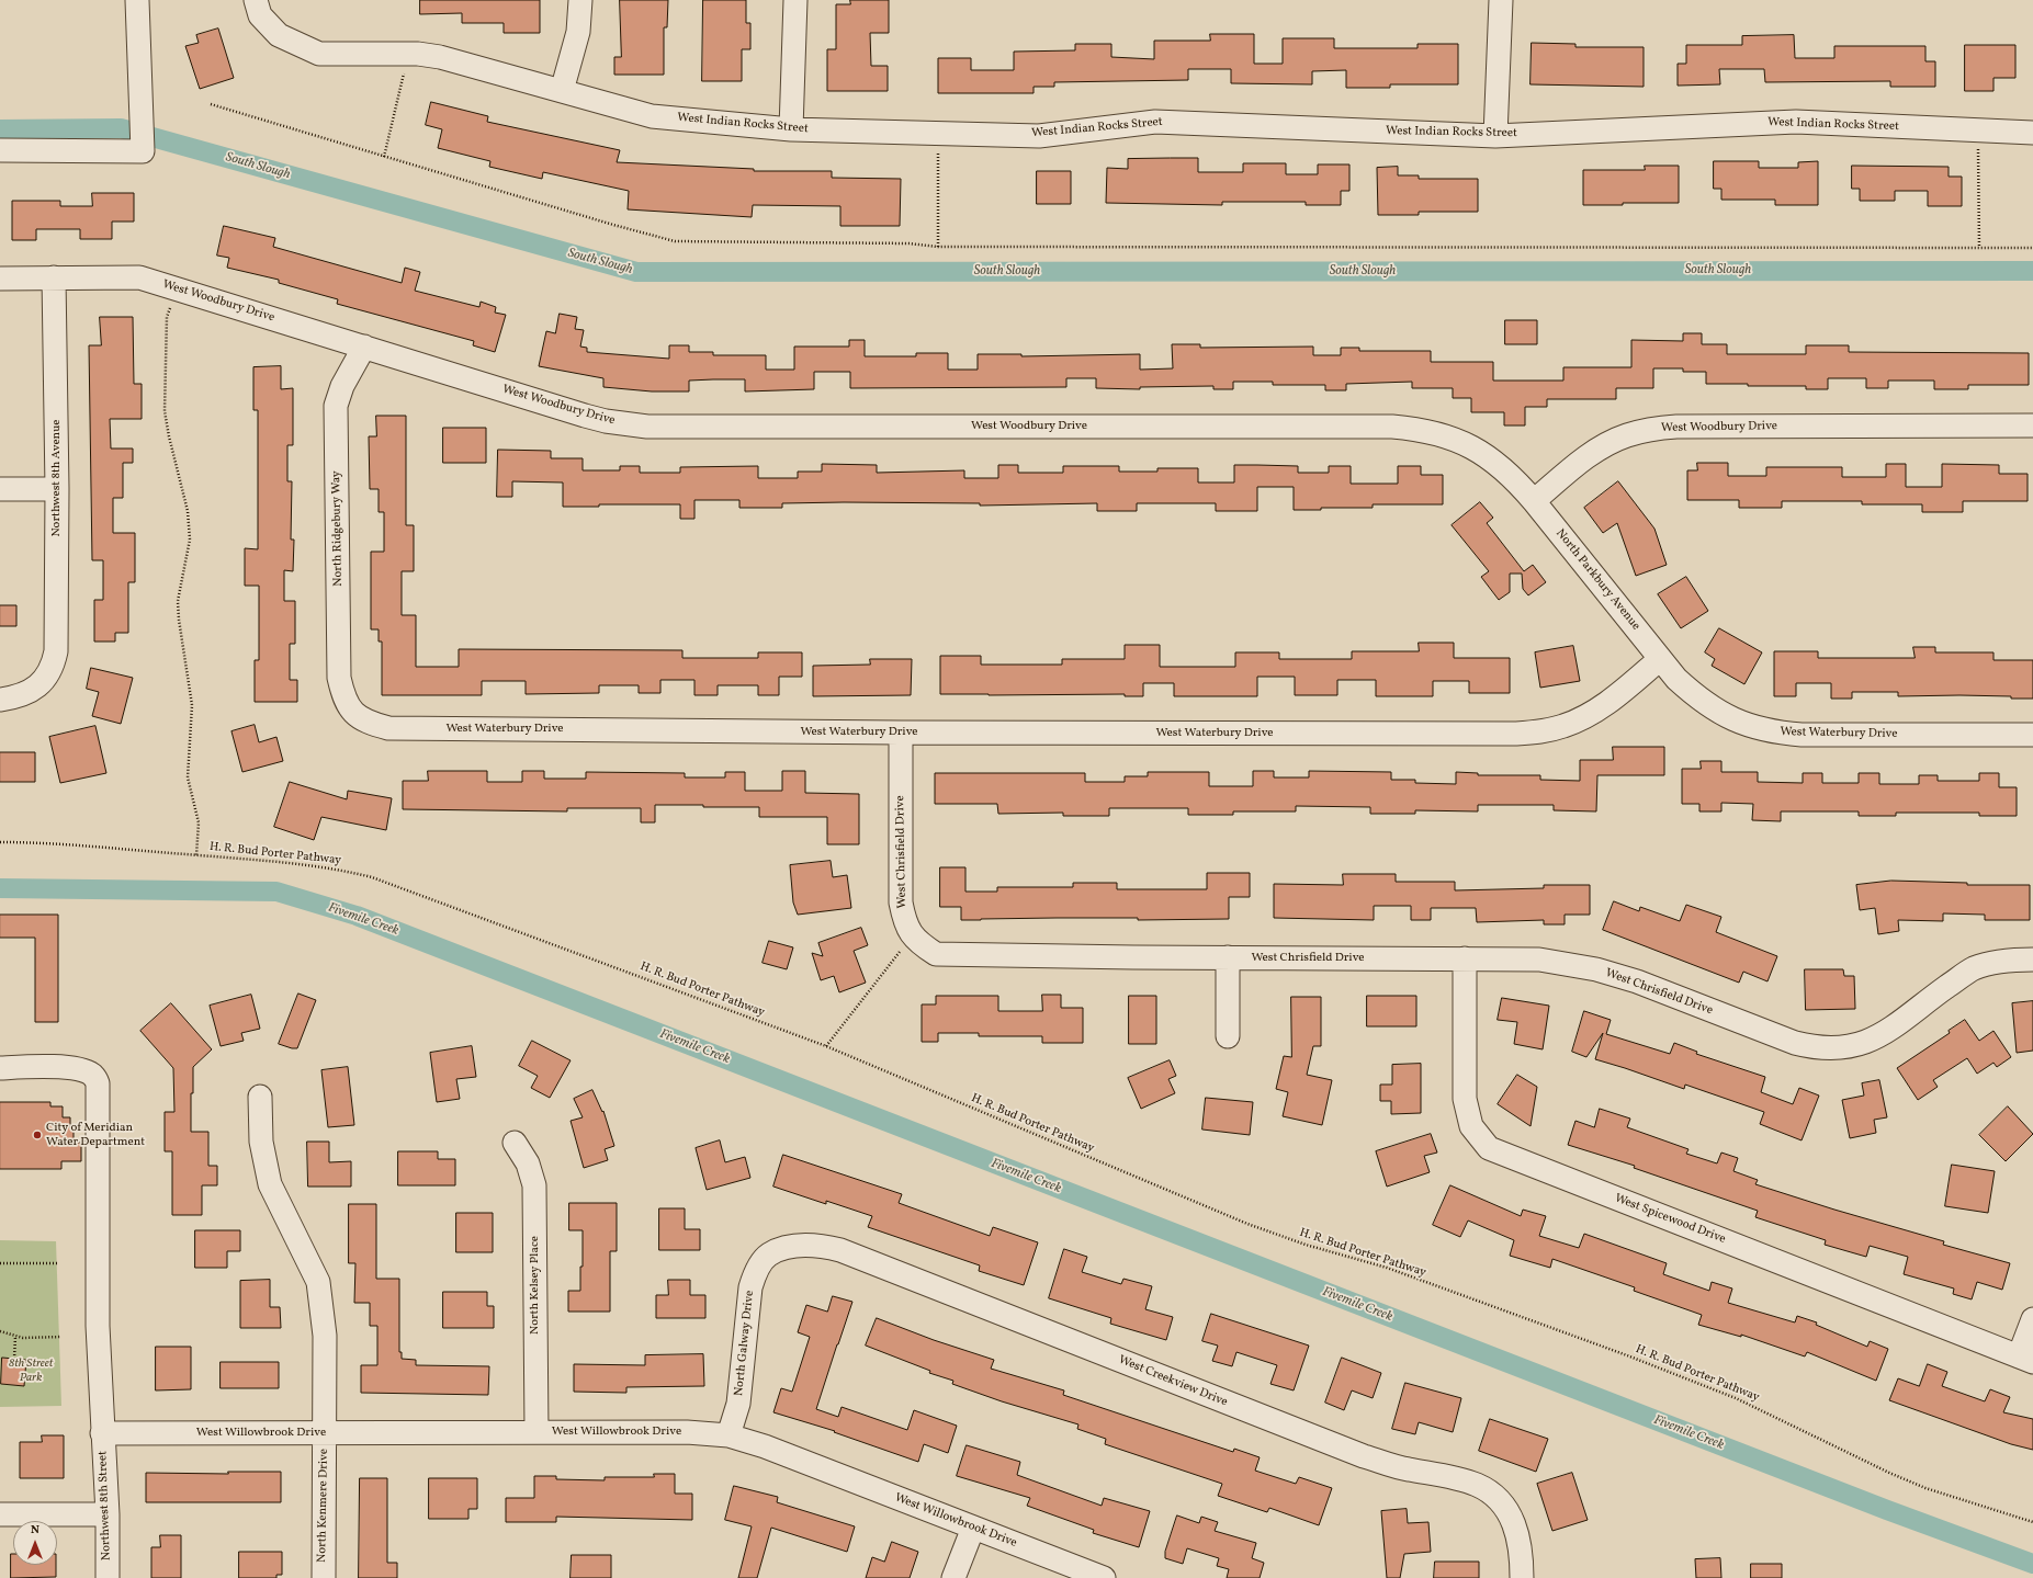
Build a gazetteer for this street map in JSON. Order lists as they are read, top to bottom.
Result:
{
  "streets": {
    "street": [
      "West Indian Rocks Street",
      "West Woodbury Drive",
      "Northwest 8th Avenue",
      "North Ridgebury Way",
      "North Parkbury Avenue",
      "West Waterbury Drive",
      "West Chrisfield Drive",
      "West Spicewood Drive",
      "North Kelsey Place",
      "North Galway Drive",
      "West Creekview Drive",
      "West Willowbrook Drive",
      "Northwest 8th Street",
      "North Kenmere Drive"
    ],
    "path": ["H. R. Bud Porter Pathway"]
  },
  "crossings": [
    ["West Woodbury Drive", "Northwest 8th Avenue"],
    ["West Woodbury Drive", "North Ridgebury Way"],
    ["West Woodbury Drive", "North Parkbury Avenue"],
    ["North Ridgebury Way", "West Waterbury Drive"],
    ["North Parkbury Avenue", "West Waterbury Drive"],
    ["West Waterbury Drive", "West Chrisfield Drive"],
    ["West Chrisfield Drive", "West Spicewood Drive"],
    ["North Kelsey Place", "West Willowbrook Drive"],
    ["North Galway Drive", "West Creekview Drive"],
    ["North Galway Drive", "West Willowbrook Drive"],
    ["West Willowbrook Drive", "Northwest 8th Street"],
    ["West Willowbrook Drive", "North Kenmere Drive"]
  ],
  "water": ["South Slough", "Fivemile Creek"],
  "parks": ["8th Street Park"],
  "places": ["City of Meridian Water Department"],
  "north": "top"
}
